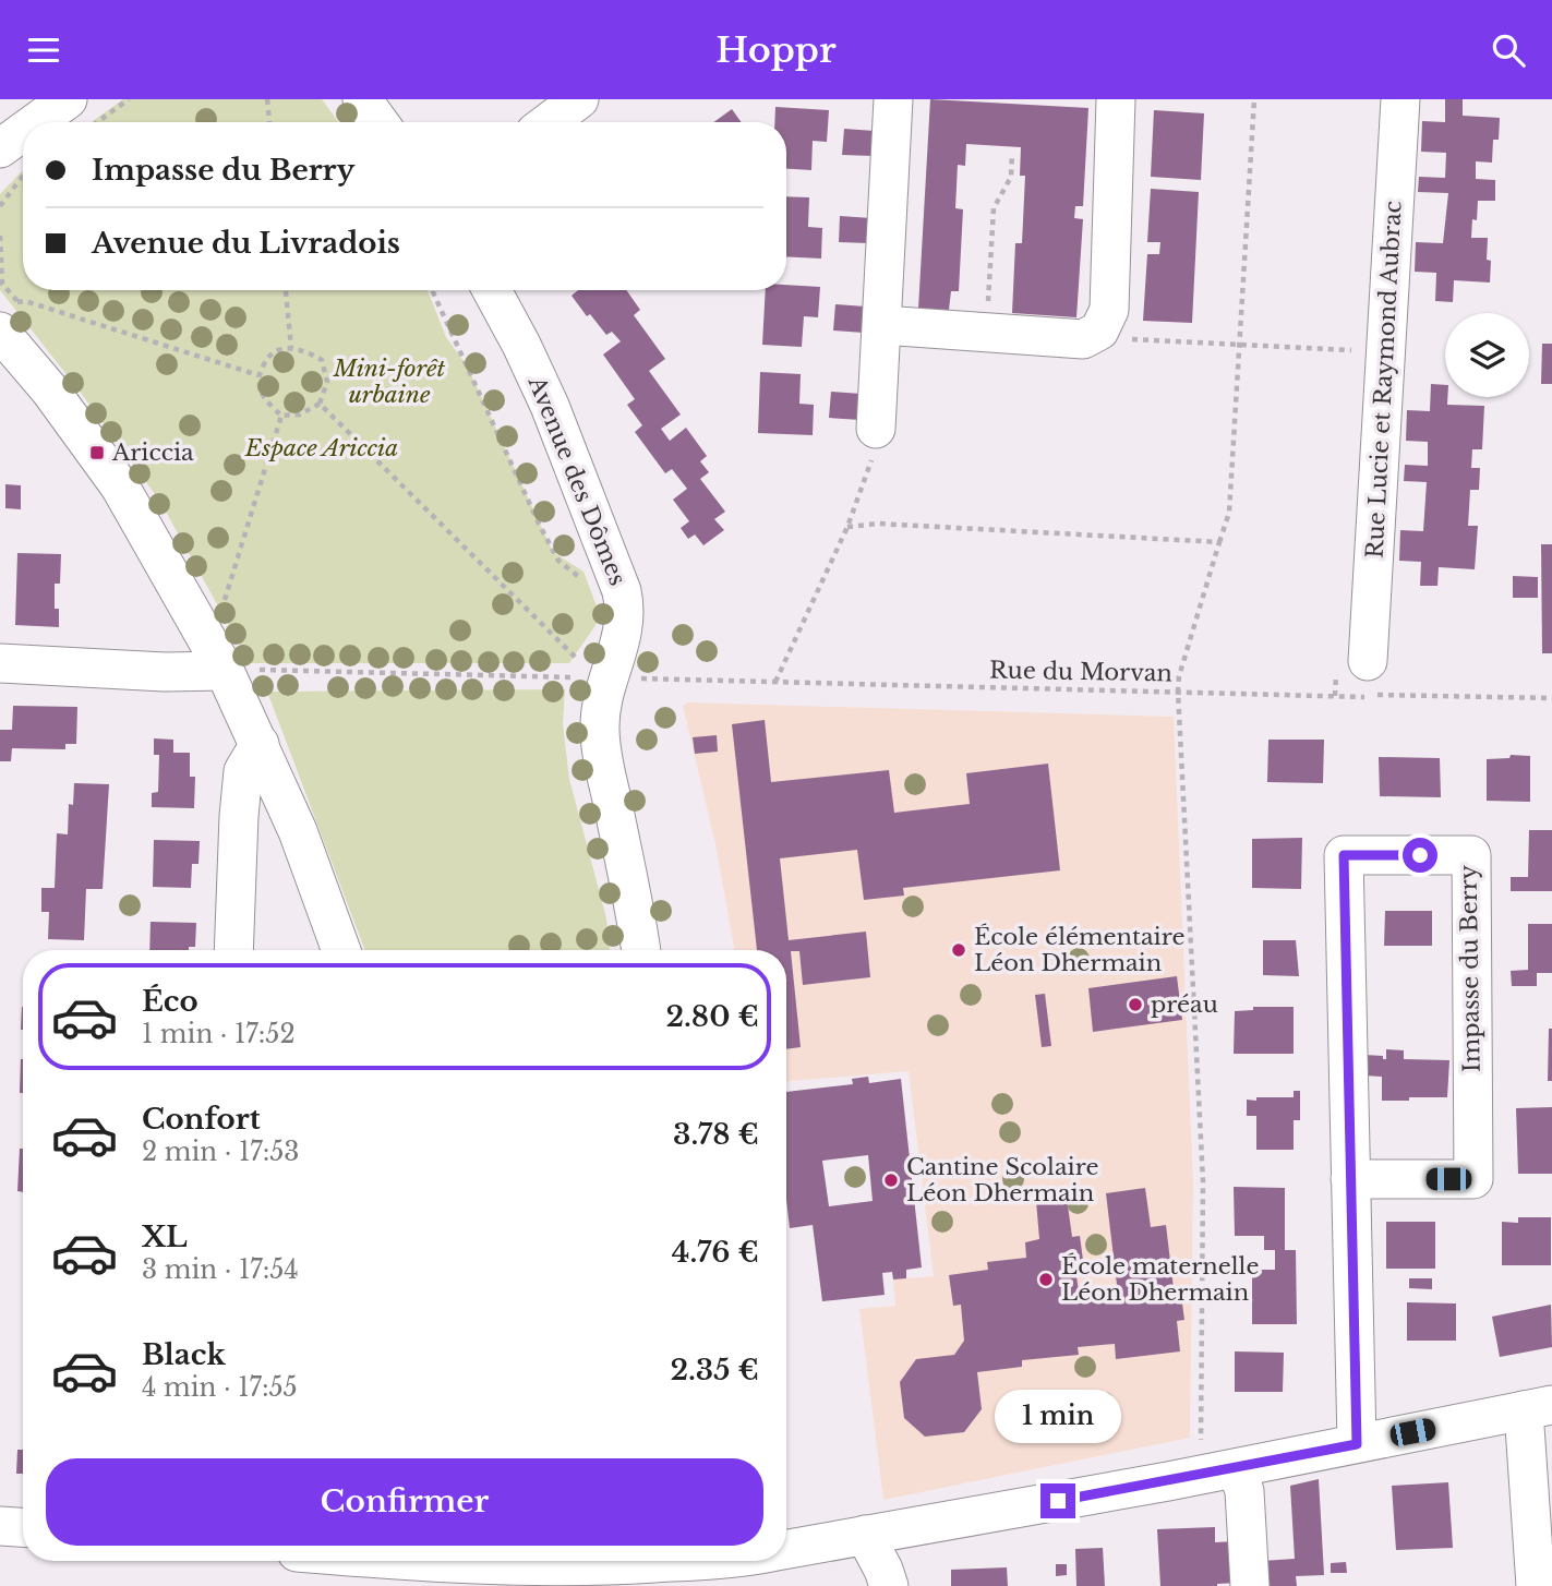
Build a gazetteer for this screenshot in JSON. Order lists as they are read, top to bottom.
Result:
{
  "streets": {
    "street": ["Rue Lucie et Raymond Aubrac", "Avenue des Dômes", "Impasse du Berry"],
    "path": ["Rue du Morvan"]
  },
  "crossings": [
    ["Avenue des Dômes", "Rue du Morvan"]
  ],
  "parks": ["Mini-forêt urbaine", "Espace Ariccia"],
  "places": {
    "transit": ["Ariccia"],
    "other": [
      "École élémentaire Léon Dhermain",
      "préau",
      "Cantine Scolaire Léon Dhermain",
      "École maternelle Léon Dhermain"
    ]
  },
  "page": {
    "header": "Hoppr",
    "banner": ["Impasse du Berry", "Avenue du Livradois"],
    "list": [
      {
        "name": "Éco",
        "note": "1 min · 17:52",
        "value": "2.80 €"
      },
      {
        "name": "Confort",
        "note": "2 min · 17:53",
        "value": "3.78 €"
      },
      {
        "name": "XL",
        "note": "3 min · 17:54",
        "value": "4.76 €"
      },
      {
        "name": "Black",
        "note": "4 min · 17:55",
        "value": "2.35 €"
      }
    ],
    "bubble": "1 min",
    "buttons": "Confirmer"
  }
}
